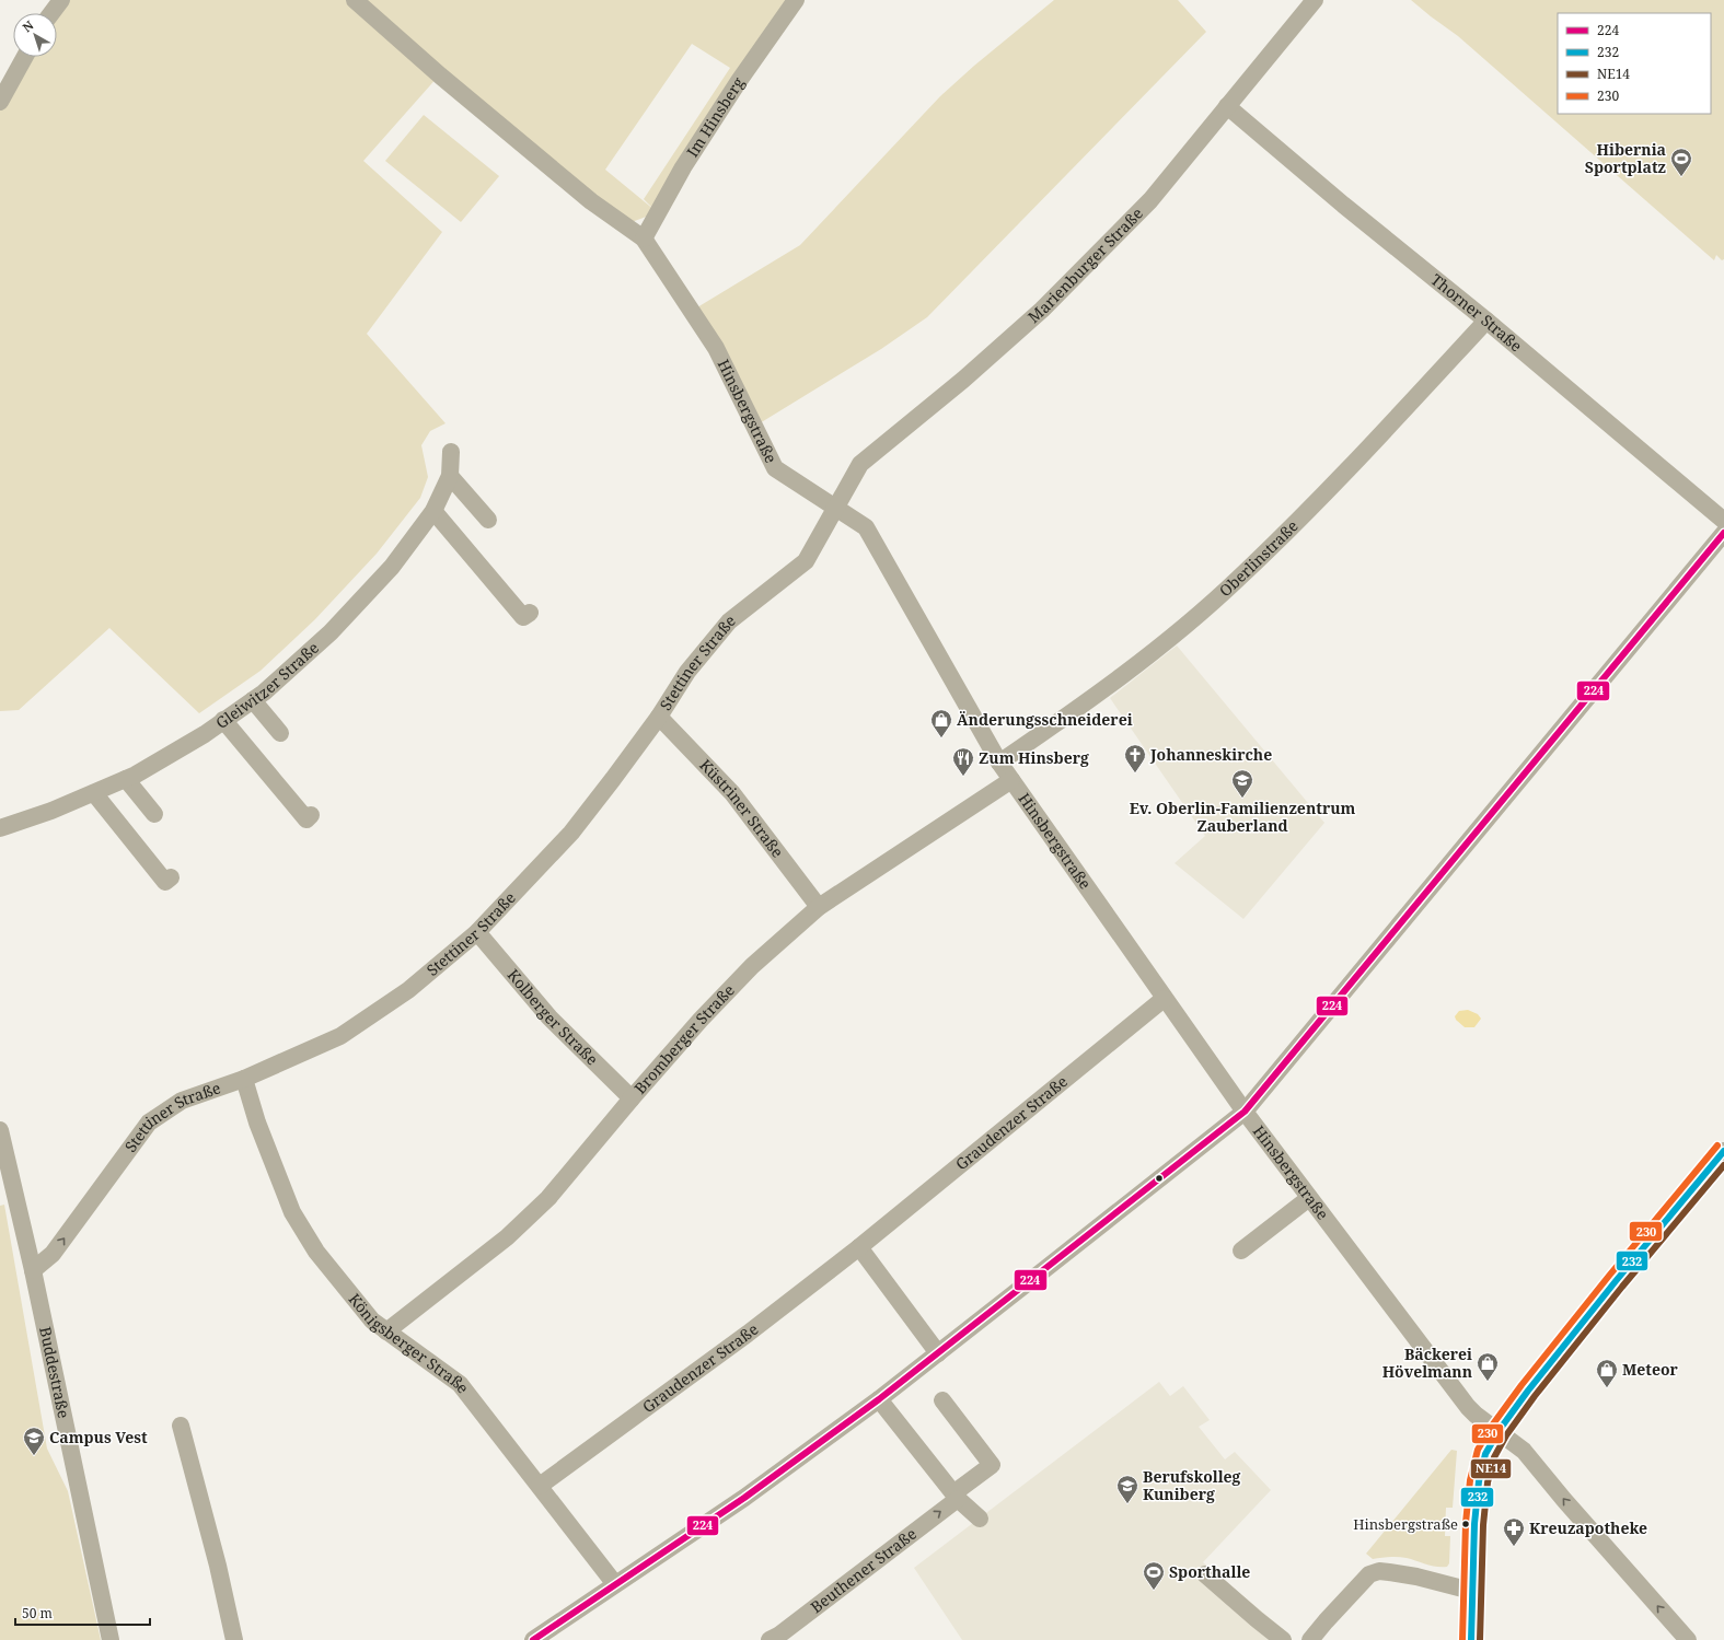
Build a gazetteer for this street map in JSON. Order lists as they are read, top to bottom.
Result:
{
  "streets": {
    "street": [
      "Im Hinsberg",
      "Marienburger Straße",
      "Thorner Straße",
      "Hinsbergstraße",
      "Oberlinstraße",
      "Stettiner Straße",
      "Gleiwitzer Straße",
      "Küstriner Straße",
      "Kolberger Straße",
      "Bromberger Straße",
      "Graudenzer Straße",
      "Königsberger Straße",
      "Buddestraße",
      "Beuthener Straße"
    ]
  },
  "crossings": [
    ["Im Hinsberg", "Hinsbergstraße"],
    ["Marienburger Straße", "Thorner Straße"],
    ["Marienburger Straße", "Hinsbergstraße"],
    ["Marienburger Straße", "Stettiner Straße"],
    ["Thorner Straße", "Oberlinstraße"],
    ["Hinsbergstraße", "Oberlinstraße"],
    ["Hinsbergstraße", "Stettiner Straße"],
    ["Hinsbergstraße", "Bromberger Straße"],
    ["Hinsbergstraße", "Graudenzer Straße"],
    ["Stettiner Straße", "Küstriner Straße"],
    ["Stettiner Straße", "Kolberger Straße"],
    ["Stettiner Straße", "Königsberger Straße"],
    ["Stettiner Straße", "Buddestraße"],
    ["Küstriner Straße", "Bromberger Straße"],
    ["Kolberger Straße", "Bromberger Straße"],
    ["Bromberger Straße", "Königsberger Straße"],
    ["Graudenzer Straße", "Königsberger Straße"]
  ],
  "places": {
    "sports": ["Hibernia Sportplatz", "Sporthalle"],
    "shop": ["Änderungsschneiderei", "Bäckerei Hövelmann", "Meteor"],
    "church": ["Johanneskirche"],
    "restaurant": ["Zum Hinsberg"],
    "school or university": ["Ev. Oberlin-Familienzentrum Zauberland", "Campus Vest", "Berufskolleg Kuniberg"],
    "other": ["Hinsbergstraße"],
    "pharmacy": ["Kreuzapotheke"]
  },
  "lines": [
    "transit line 224",
    "transit line 230",
    "transit line 232",
    "transit line NE14"
  ],
  "legend": [
    "224",
    "232",
    "NE14",
    "230"
  ],
  "scale_bar": "50 m",
  "north": "top left"
}
